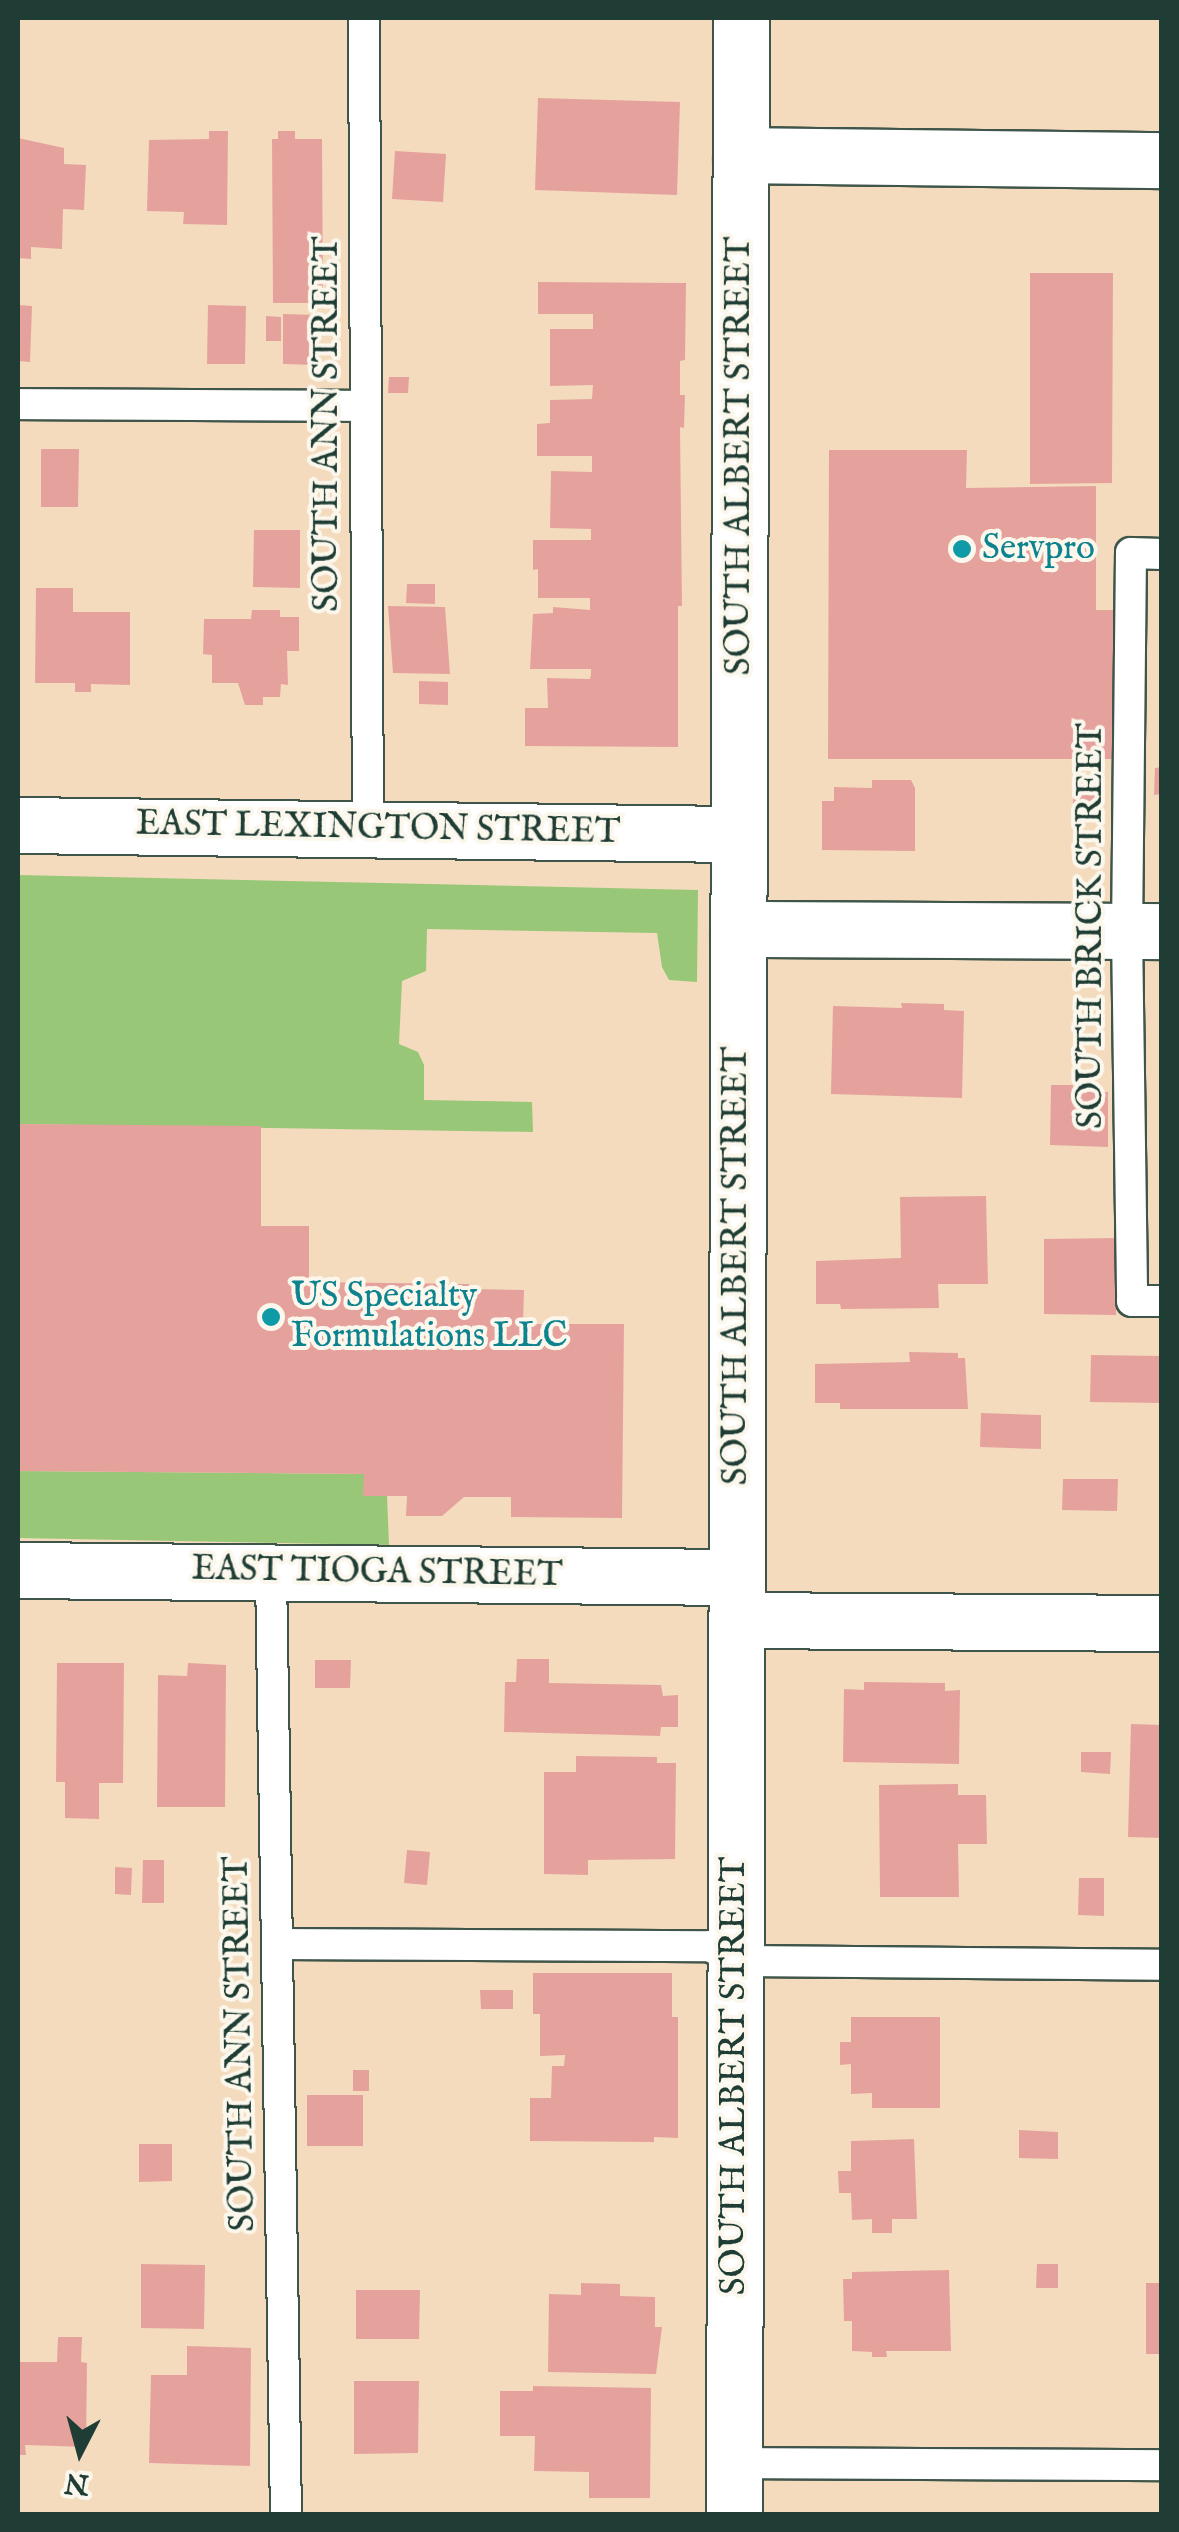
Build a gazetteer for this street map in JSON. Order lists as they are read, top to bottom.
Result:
{
  "streets": {
    "street": ["SOUTH ALBERT STREET", "EAST LEXINGTON STREET", "EAST TIOGA STREET"],
    "lane": ["SOUTH ANN STREET", "SOUTH BRICK STREET"]
  },
  "crossings": [
    ["SOUTH ANN STREET", "EAST LEXINGTON STREET"],
    ["SOUTH ANN STREET", "EAST TIOGA STREET"],
    ["SOUTH ALBERT STREET", "EAST LEXINGTON STREET"],
    ["SOUTH ALBERT STREET", "EAST TIOGA STREET"]
  ],
  "places": ["Servpro", "US Specialty Formulations LLC"],
  "north": "bottom"
}
